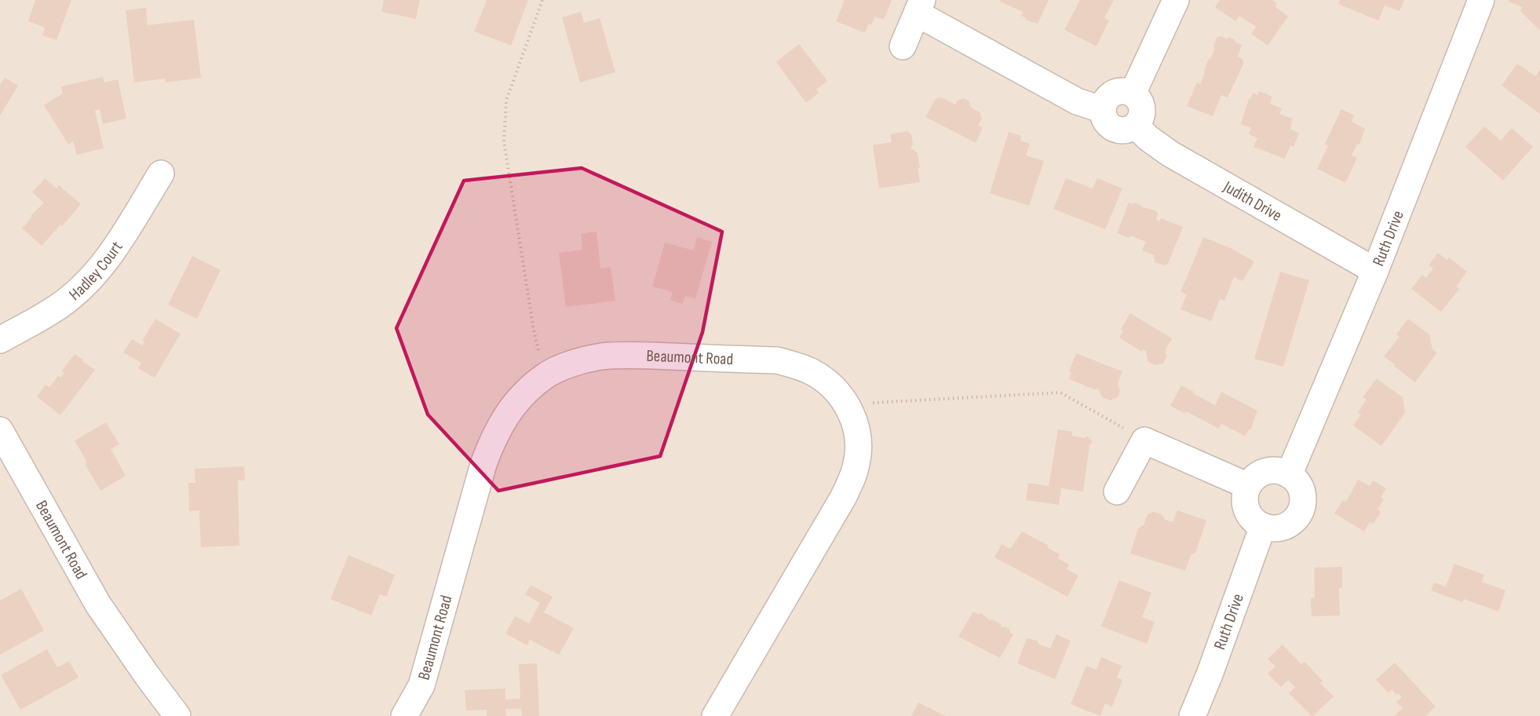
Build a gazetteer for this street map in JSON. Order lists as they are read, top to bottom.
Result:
{
  "streets": {
    "street": [
      "Judith Drive",
      "Ruth Drive",
      "Hadley Court",
      "Beaumont Road"
    ]
  },
  "crossings": [
    ["Judith Drive", "Ruth Drive"]
  ]
}
